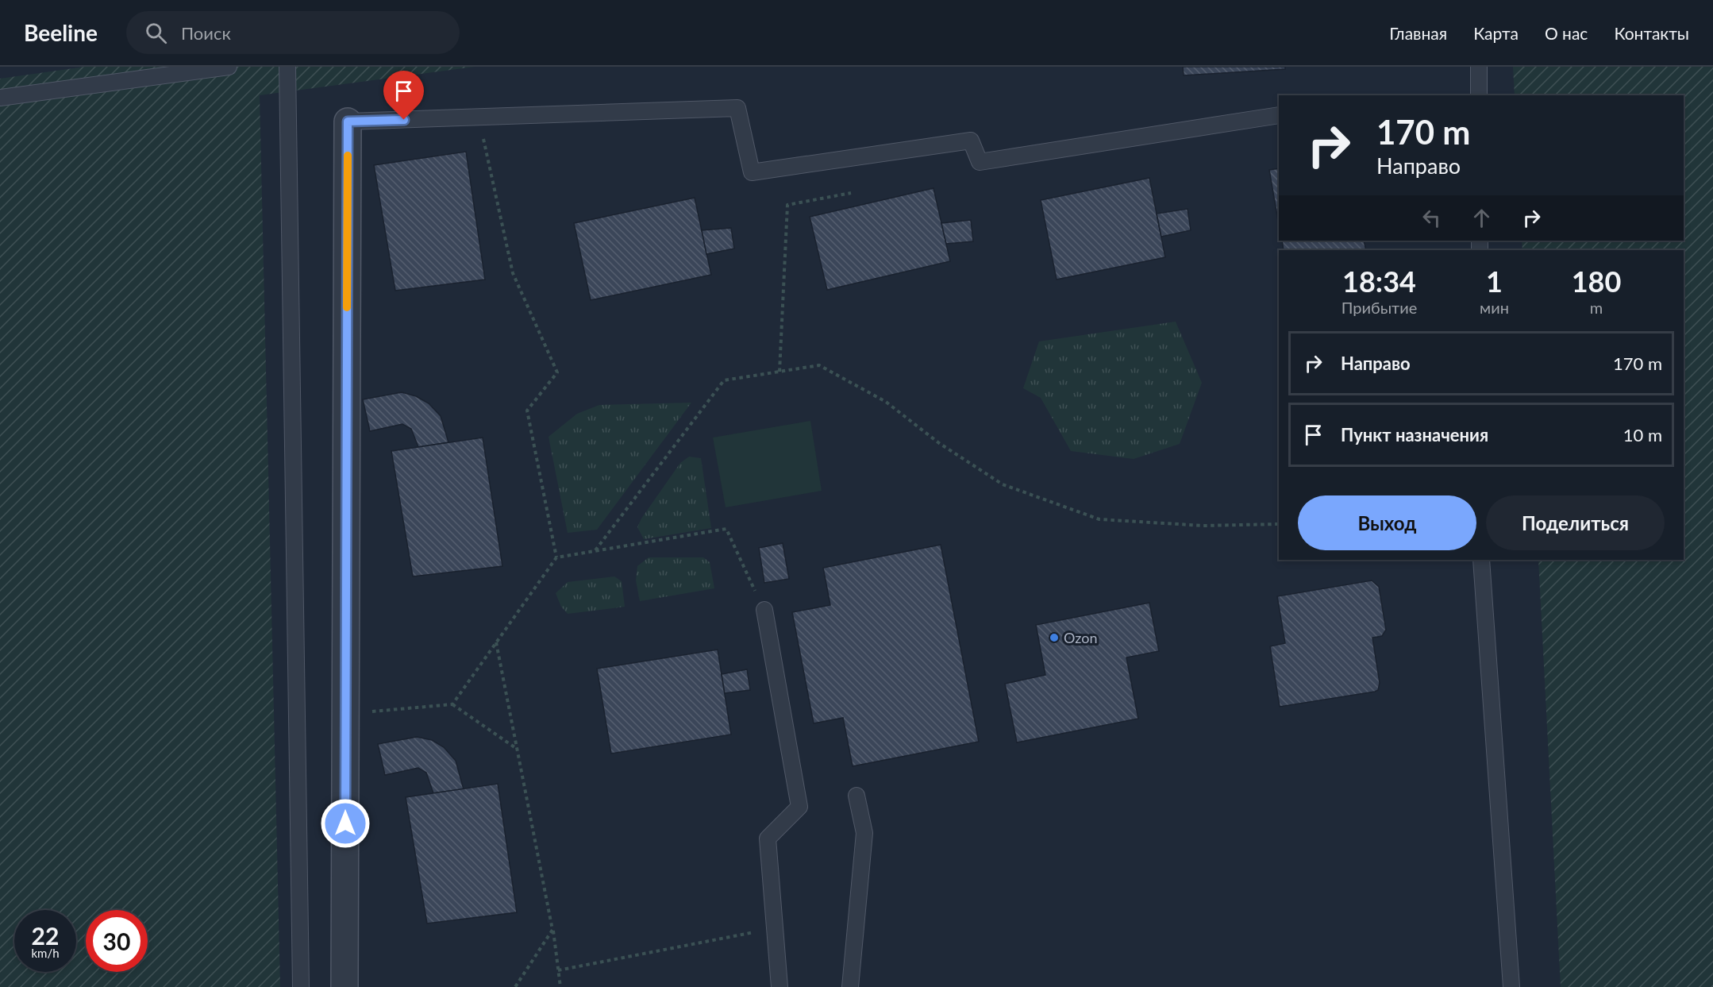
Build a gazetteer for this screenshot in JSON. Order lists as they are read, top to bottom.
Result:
{
  "places": ["Ozon"],
  "page": {
    "header": "Beeline",
    "search": "Поиск",
    "nav": [
      "Главная",
      "Карта",
      "О нас",
      "Контакты"
    ],
    "turn": ["170 m", "Направо"],
    "eta": [
      "18:34",
      "Прибытие",
      "1",
      "мин",
      "180",
      "m"
    ],
    "list": [
      {
        "name": "Направо",
        "value": "170 m"
      },
      {
        "name": "Пункт назначения",
        "value": "10 m"
      }
    ],
    "buttons": ["Выход", "Поделиться"],
    "speed": "22 km/h",
    "limit": "30"
  }
}
